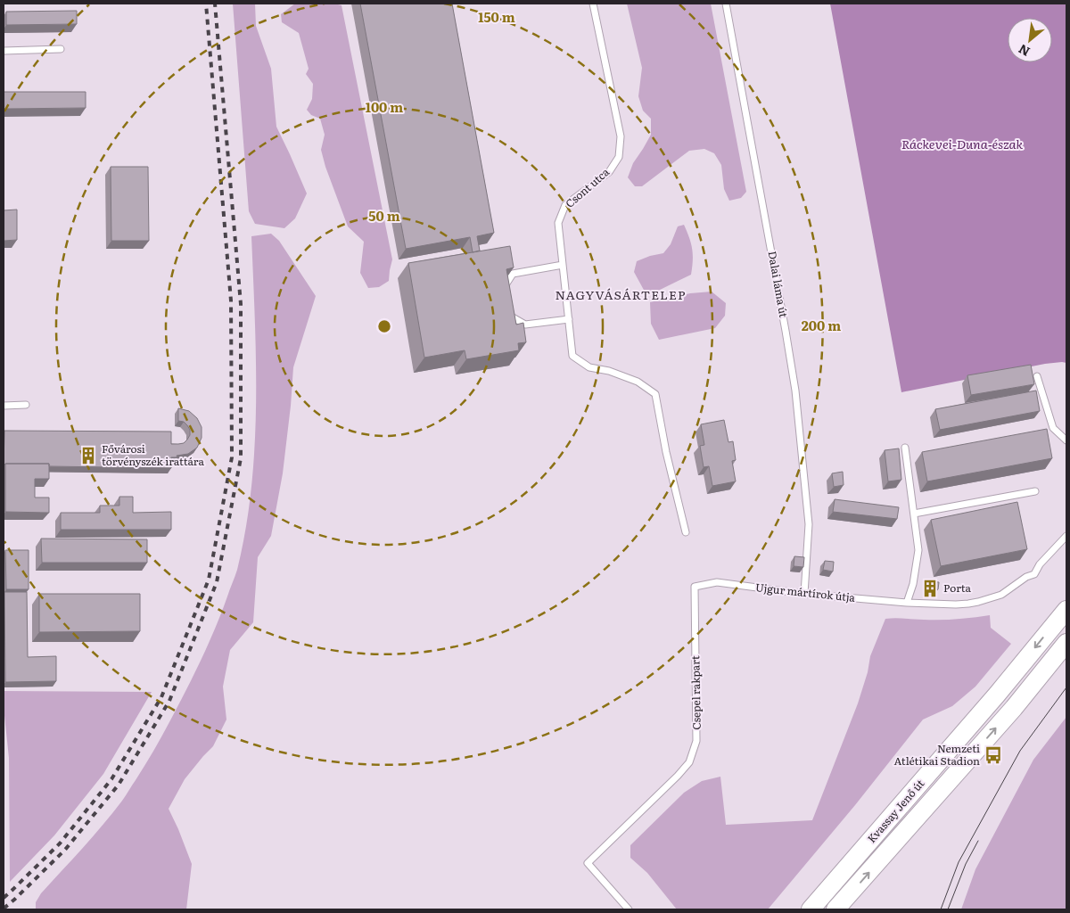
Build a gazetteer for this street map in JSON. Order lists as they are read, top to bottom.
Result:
{
  "streets": {
    "main road": ["Kvassay Jenő út"],
    "lane": [
      "Csont utca",
      "Dalai láma út",
      "Ujgur mártírok útja",
      "Csepel rakpart"
    ]
  },
  "crossings": [
    ["Dalai láma út", "Ujgur mártírok útja"],
    ["Ujgur mártírok útja", "Csepel rakpart"]
  ],
  "districts": ["NAGYVÁSÁRTELEP"],
  "water": ["Ráckevei-Duna-észak"],
  "places": {
    "building": ["Fővárosi törvényszék irattára", "Porta"],
    "bus stop": ["Nemzeti Atlétikai Stadion"]
  },
  "north": "bottom left",
  "rings": [
    "150 m",
    "100 m",
    "50 m",
    "200 m"
  ]
}
